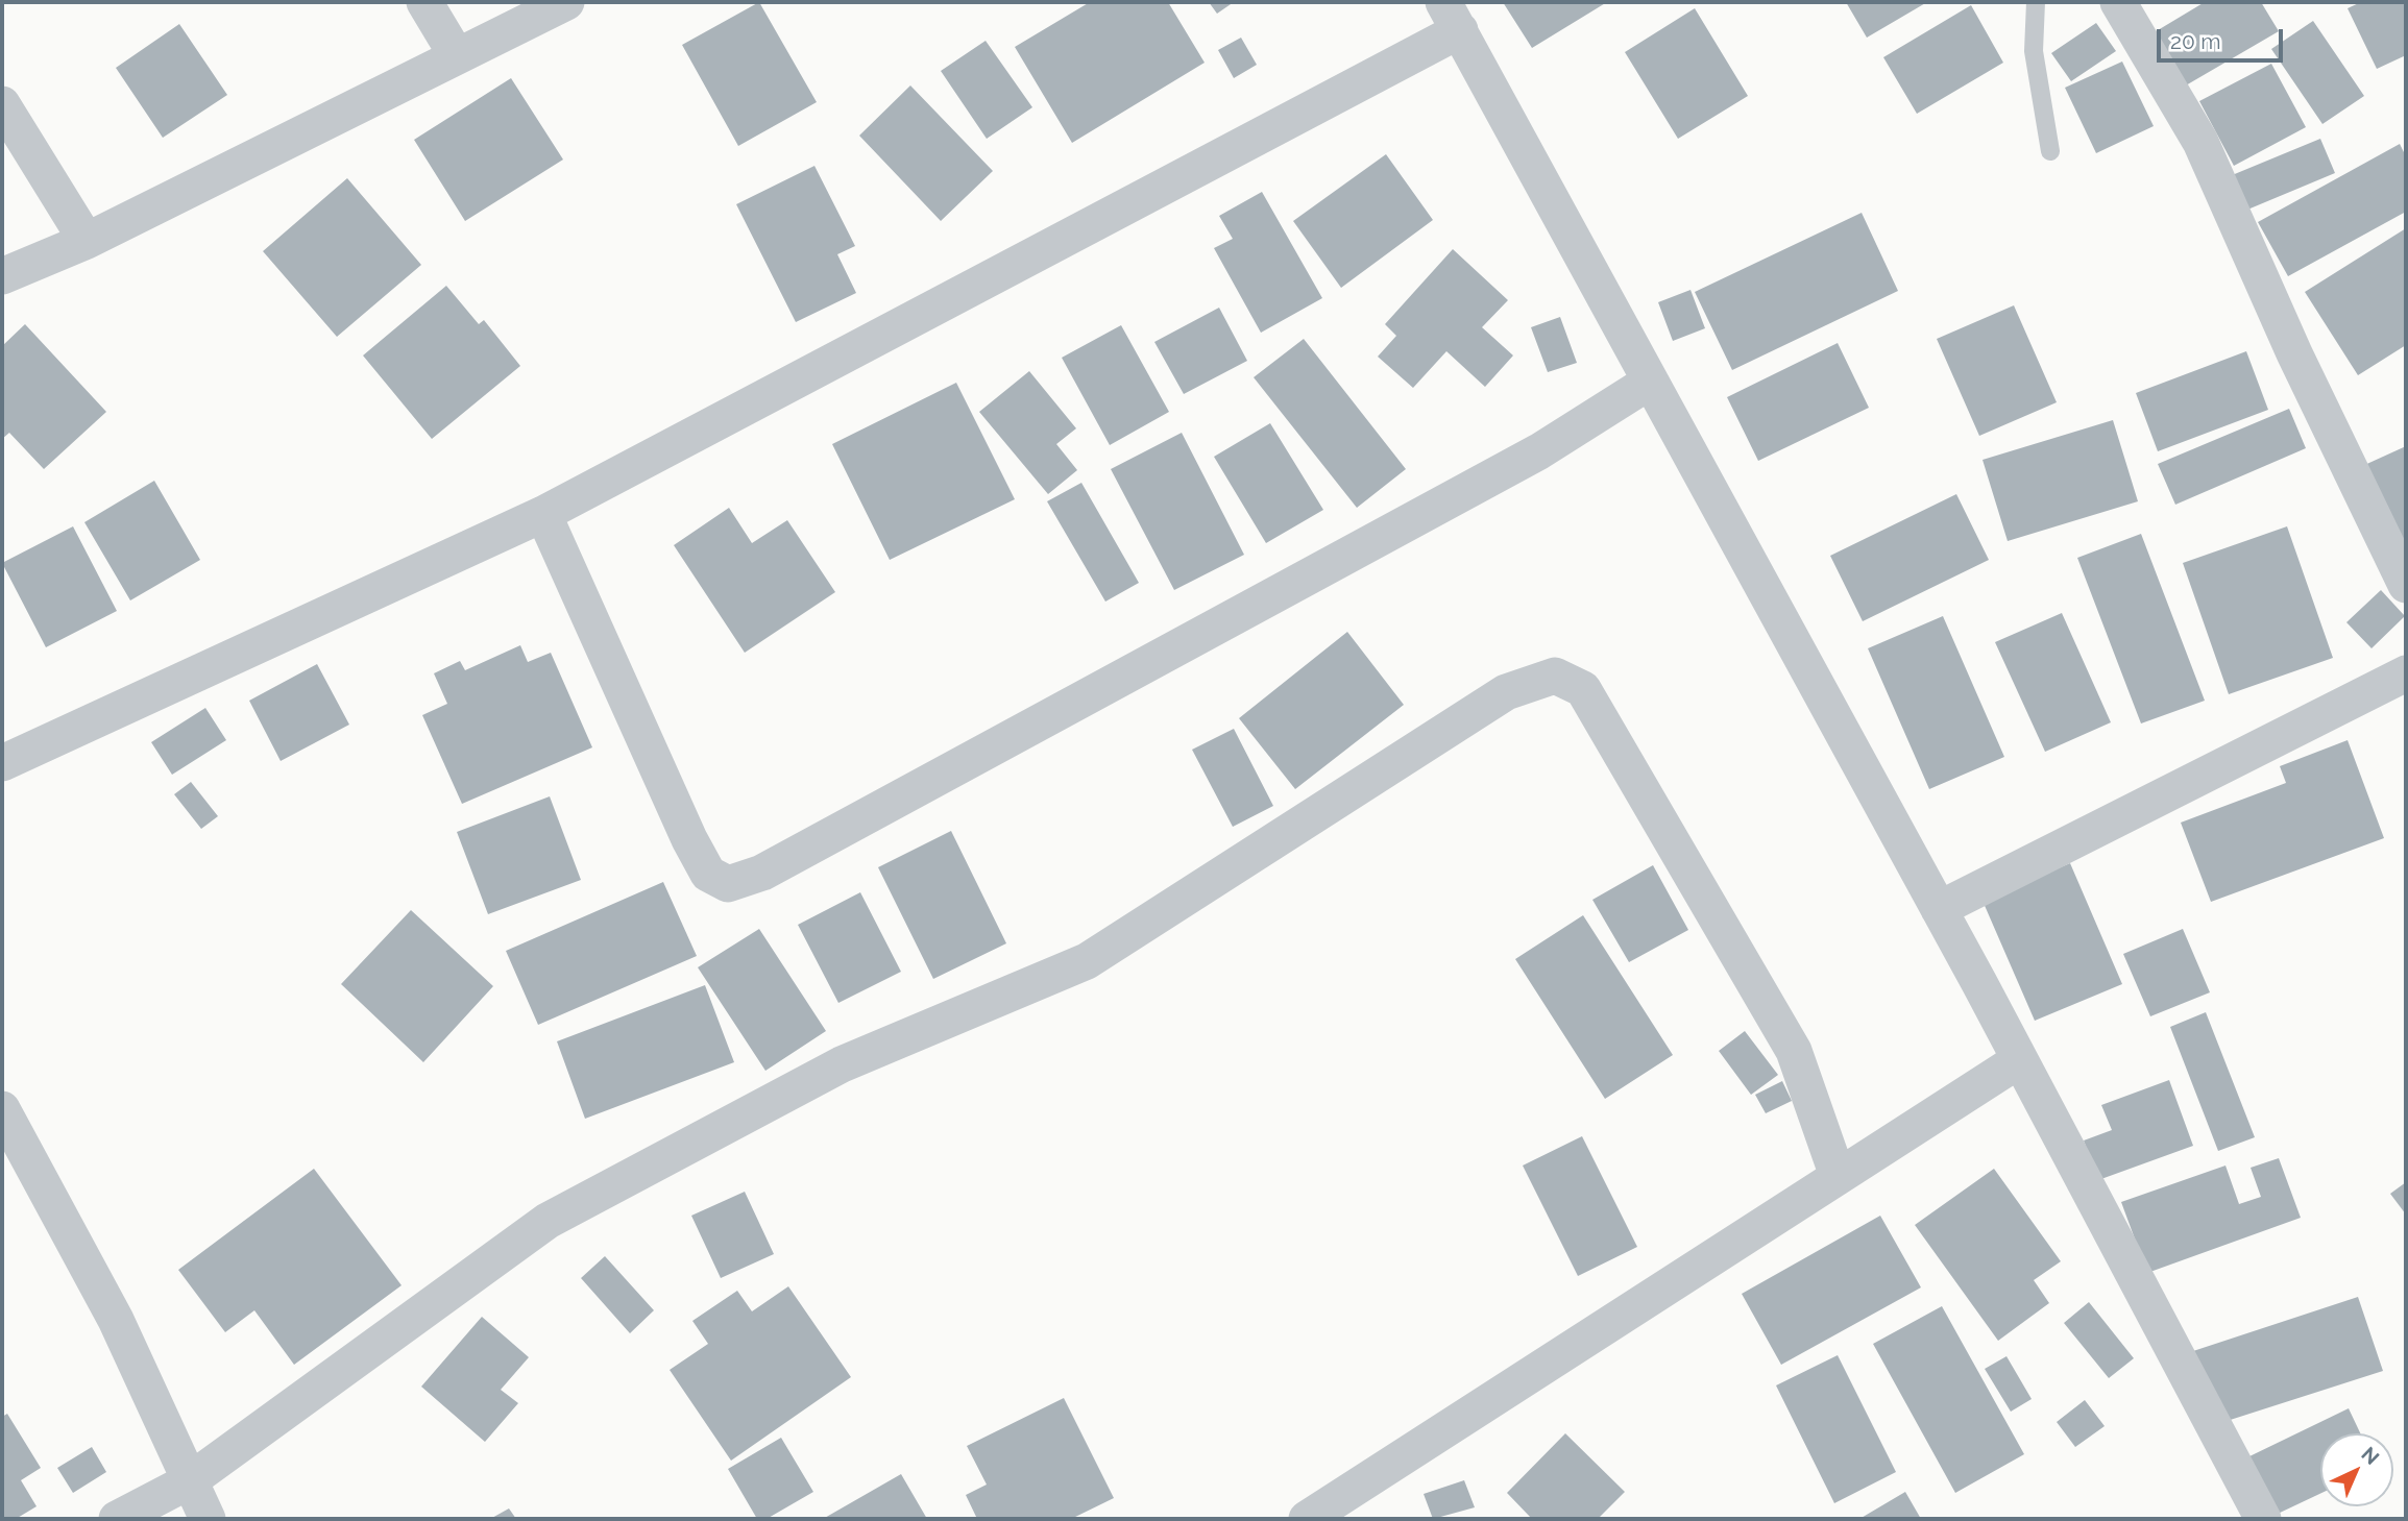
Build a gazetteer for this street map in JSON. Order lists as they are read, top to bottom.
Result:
{
  "scale_bar": "20 m",
  "north": "top right"
}
